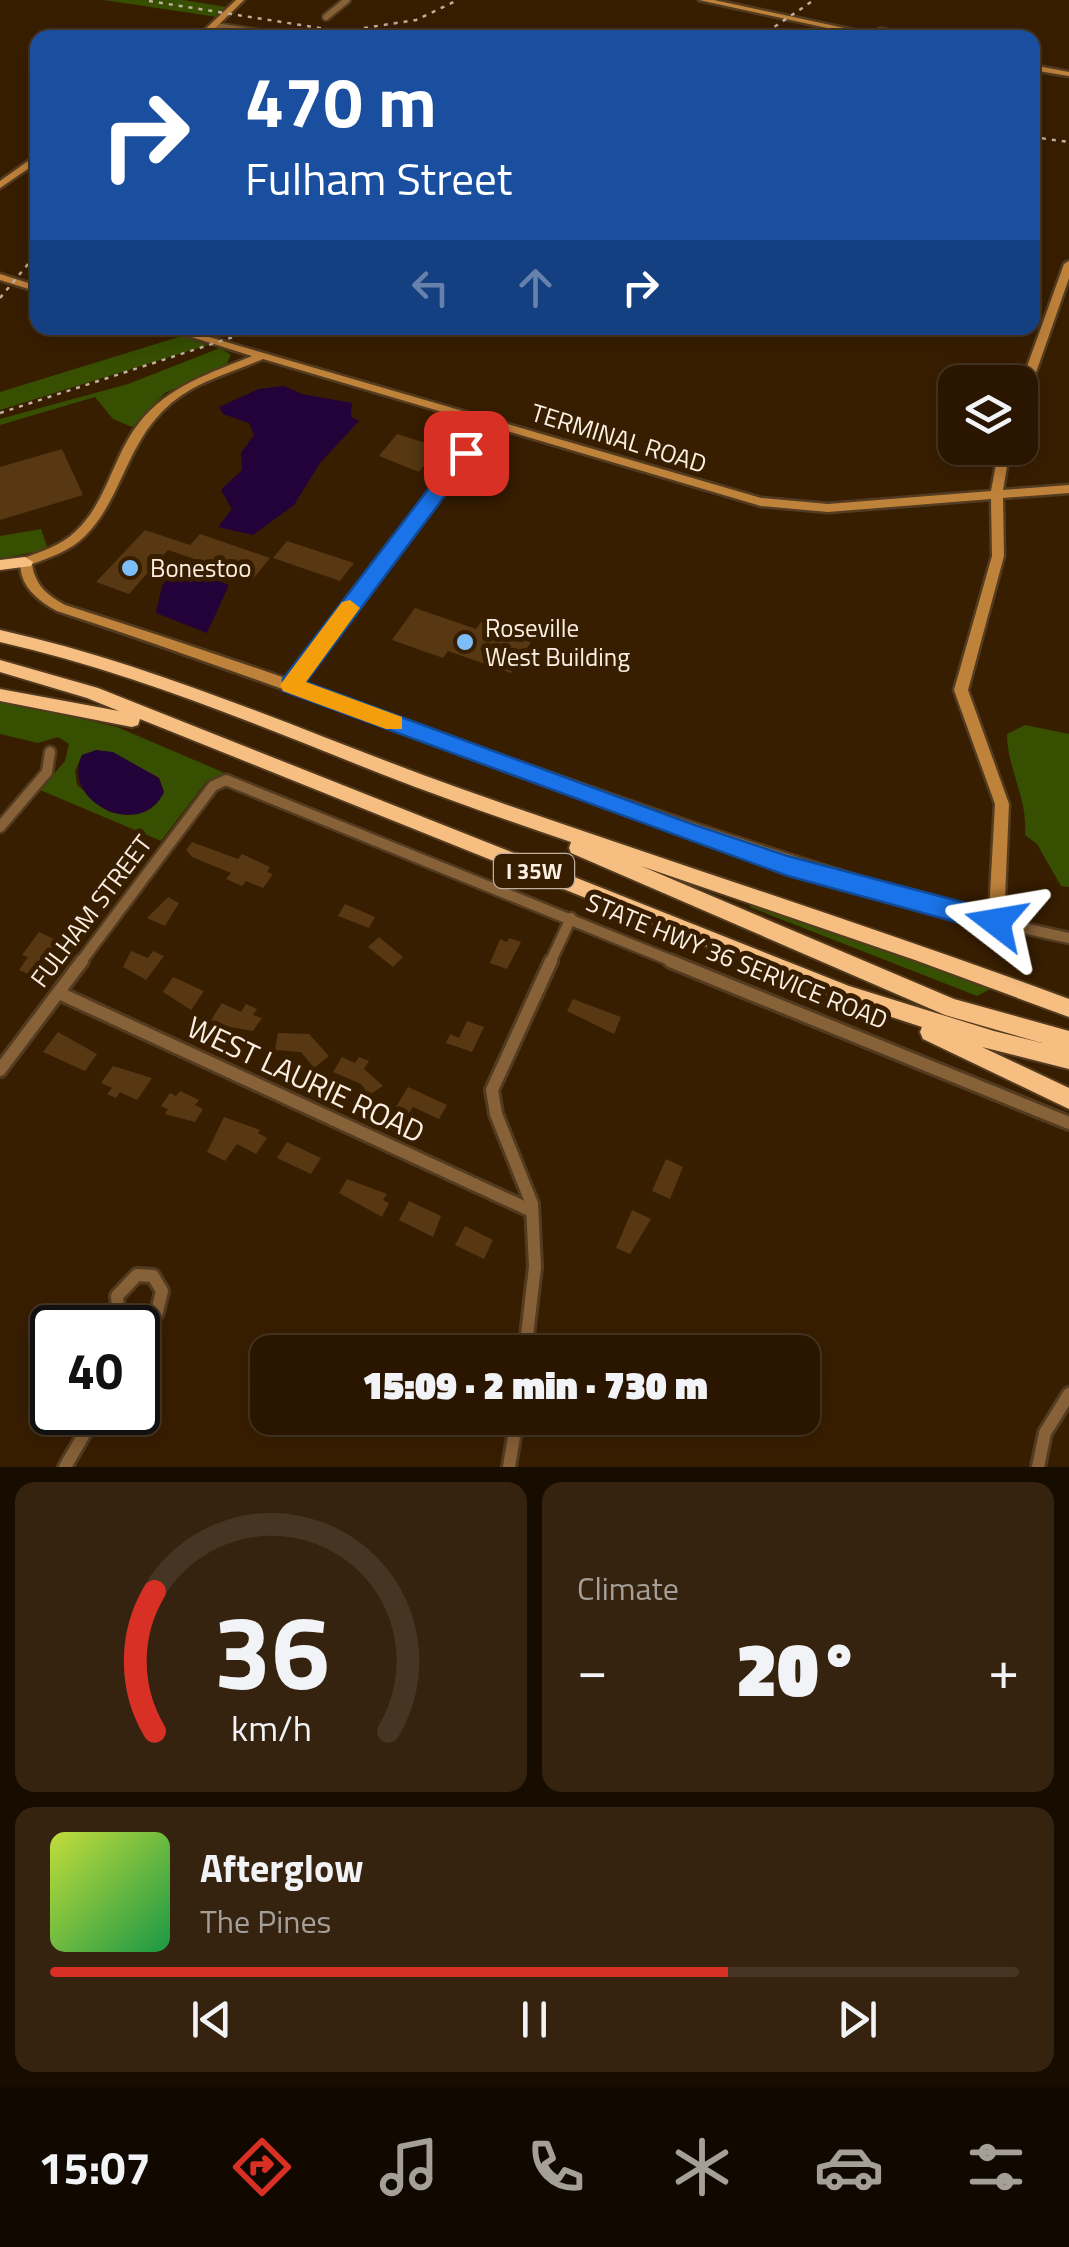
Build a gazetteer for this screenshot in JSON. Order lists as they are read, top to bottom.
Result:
{
  "streets": {
    "highway": ["I 35W"],
    "street": [
      "TERMINAL ROAD",
      "FULHAM STREET",
      "STATE HWY 36 SERVICE ROAD",
      "WEST LAURIE ROAD"
    ]
  },
  "crossings": [
    ["FULHAM STREET", "STATE HWY 36 SERVICE ROAD"],
    ["FULHAM STREET", "WEST LAURIE ROAD"]
  ],
  "places": ["Bonestoo", "Roseville West Building"],
  "page": {
    "turn": ["470 m", "Fulham Street"],
    "limit": "40",
    "trip": "15:09 · 2 min · 730 m",
    "tile": "Climate",
    "heat": ["−", "20°", "+"],
    "song": ["Afterglow", "The Pines"],
    "tabs": "15:07",
    "gauge": ["36", "km/h"]
  }
}
